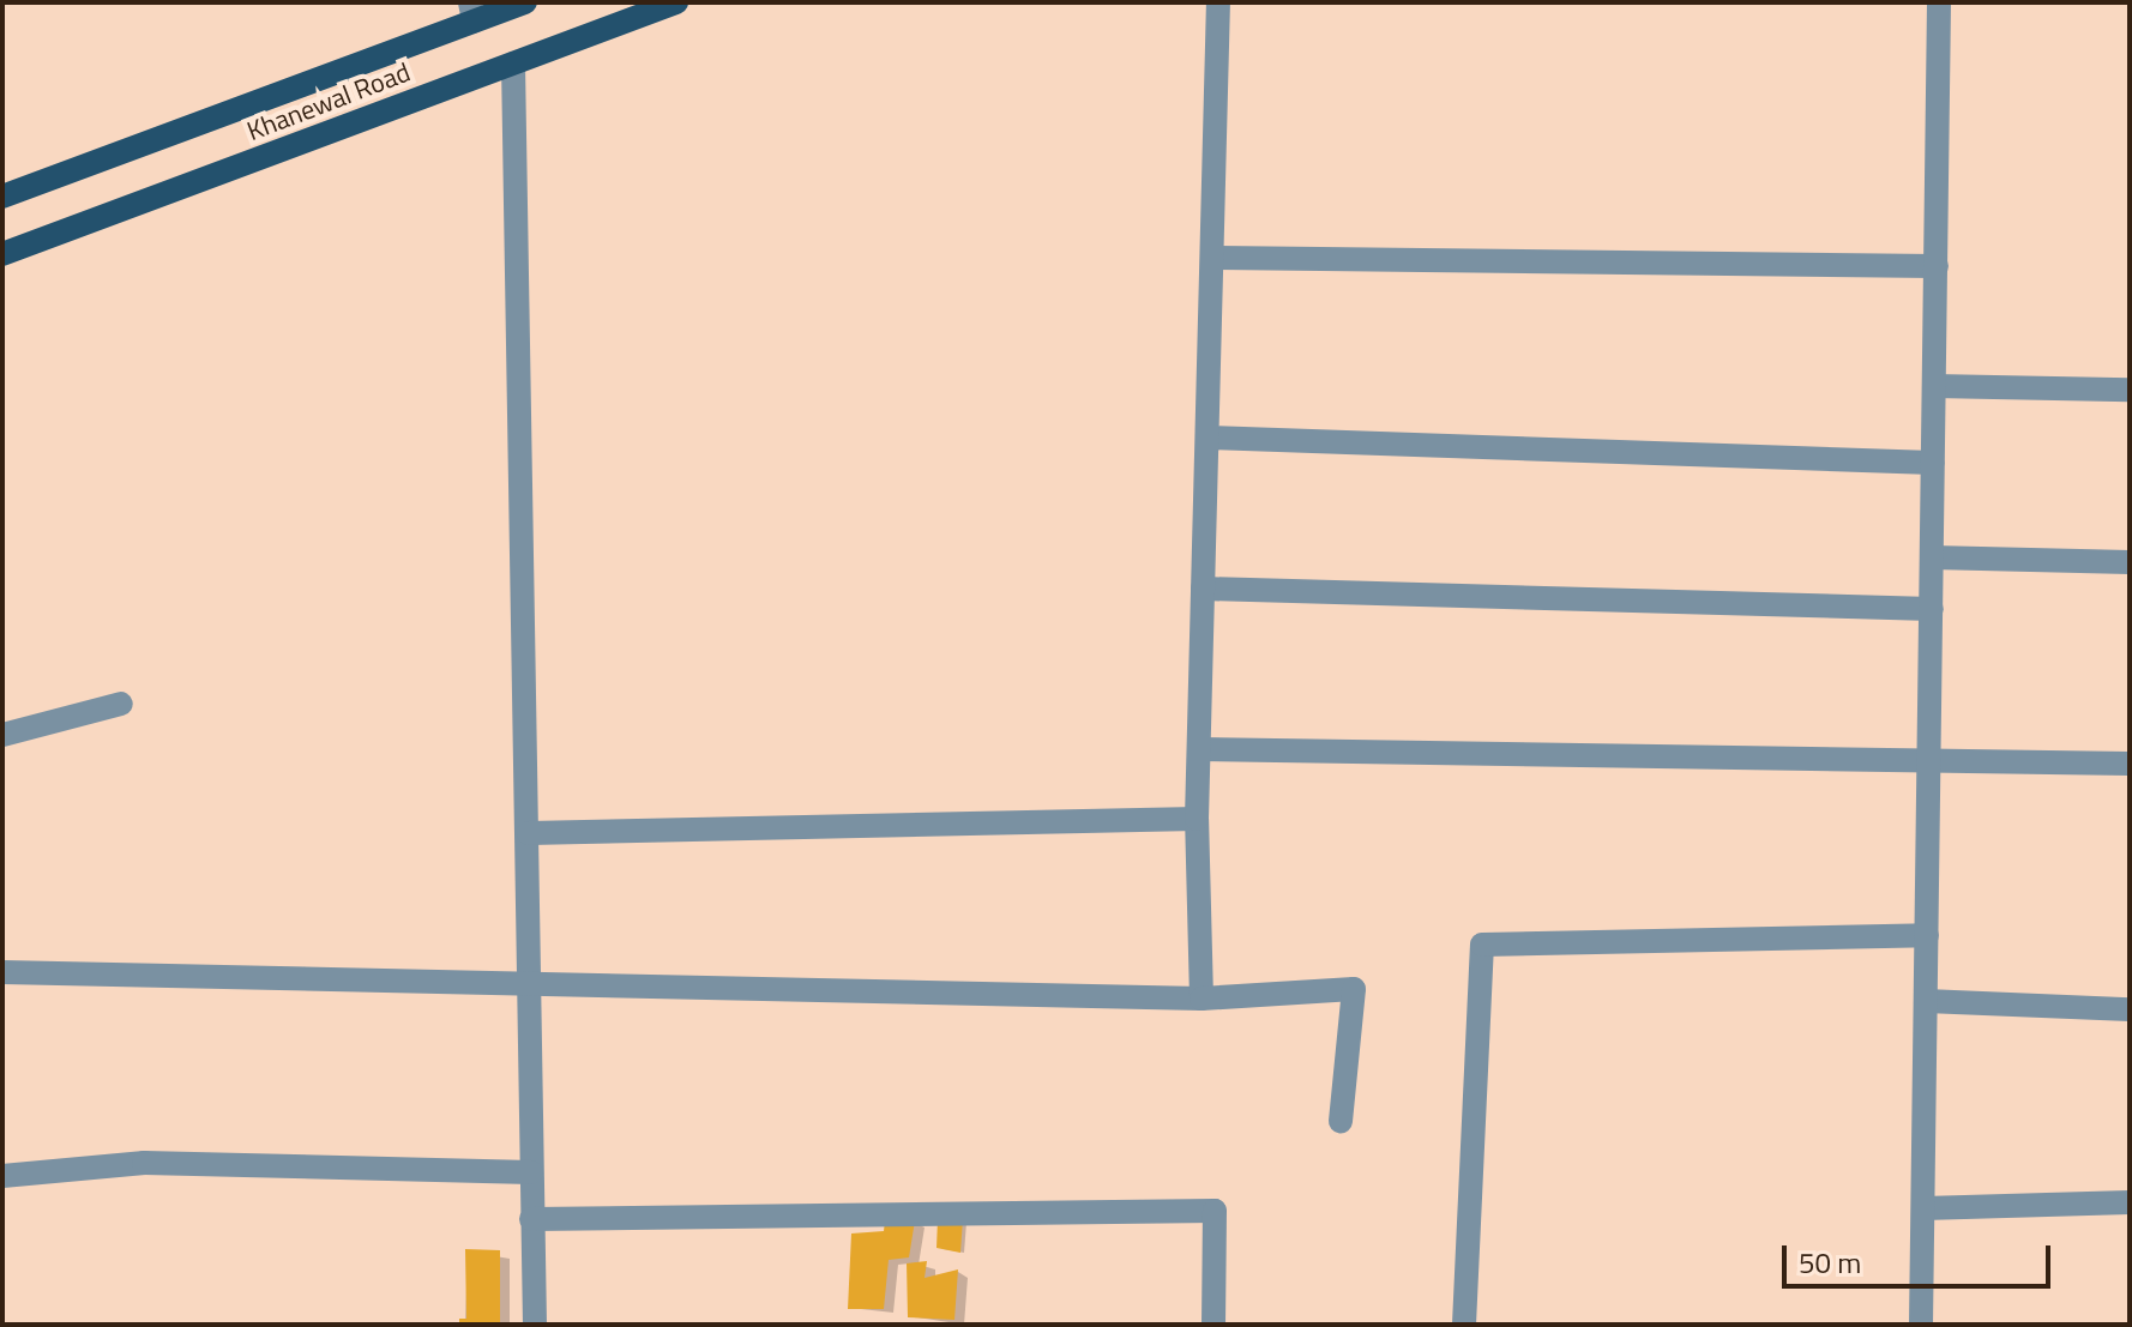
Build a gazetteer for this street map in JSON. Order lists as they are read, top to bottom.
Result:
{
  "streets": {
    "main road": ["Khanewal Road"]
  },
  "scale_bar": "50 m"
}
